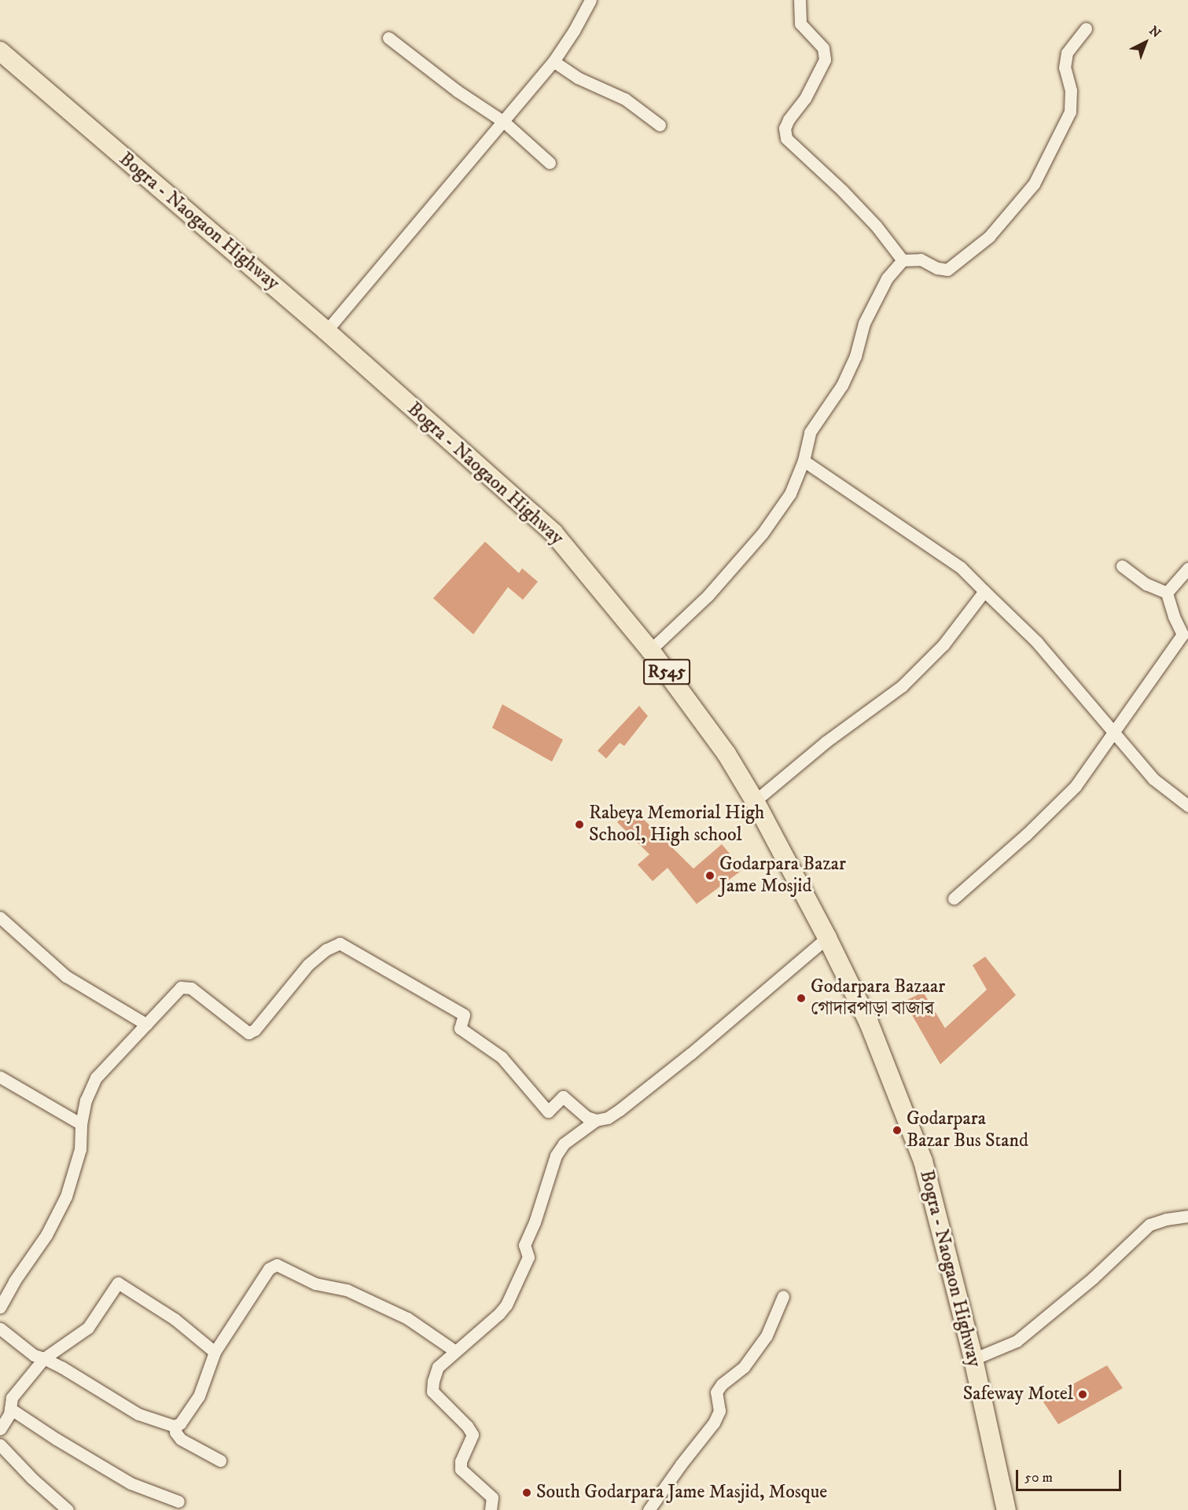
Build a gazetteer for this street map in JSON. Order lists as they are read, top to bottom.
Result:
{
  "streets": {
    "main road": ["Bogra - Naogaon Highway", "R545"]
  },
  "places": [
    "Rabeya Memorial High School, High school",
    "Godarpara Bazar Jame Mosjid",
    "Godarpara Bazaar গোদারপাড়া বাজার",
    "Godarpara Bazar Bus Stand",
    "Safeway Motel",
    "South Godarpara Jame Masjid, Mosque"
  ],
  "scale_bar": "50 m",
  "north": "top right"
}
